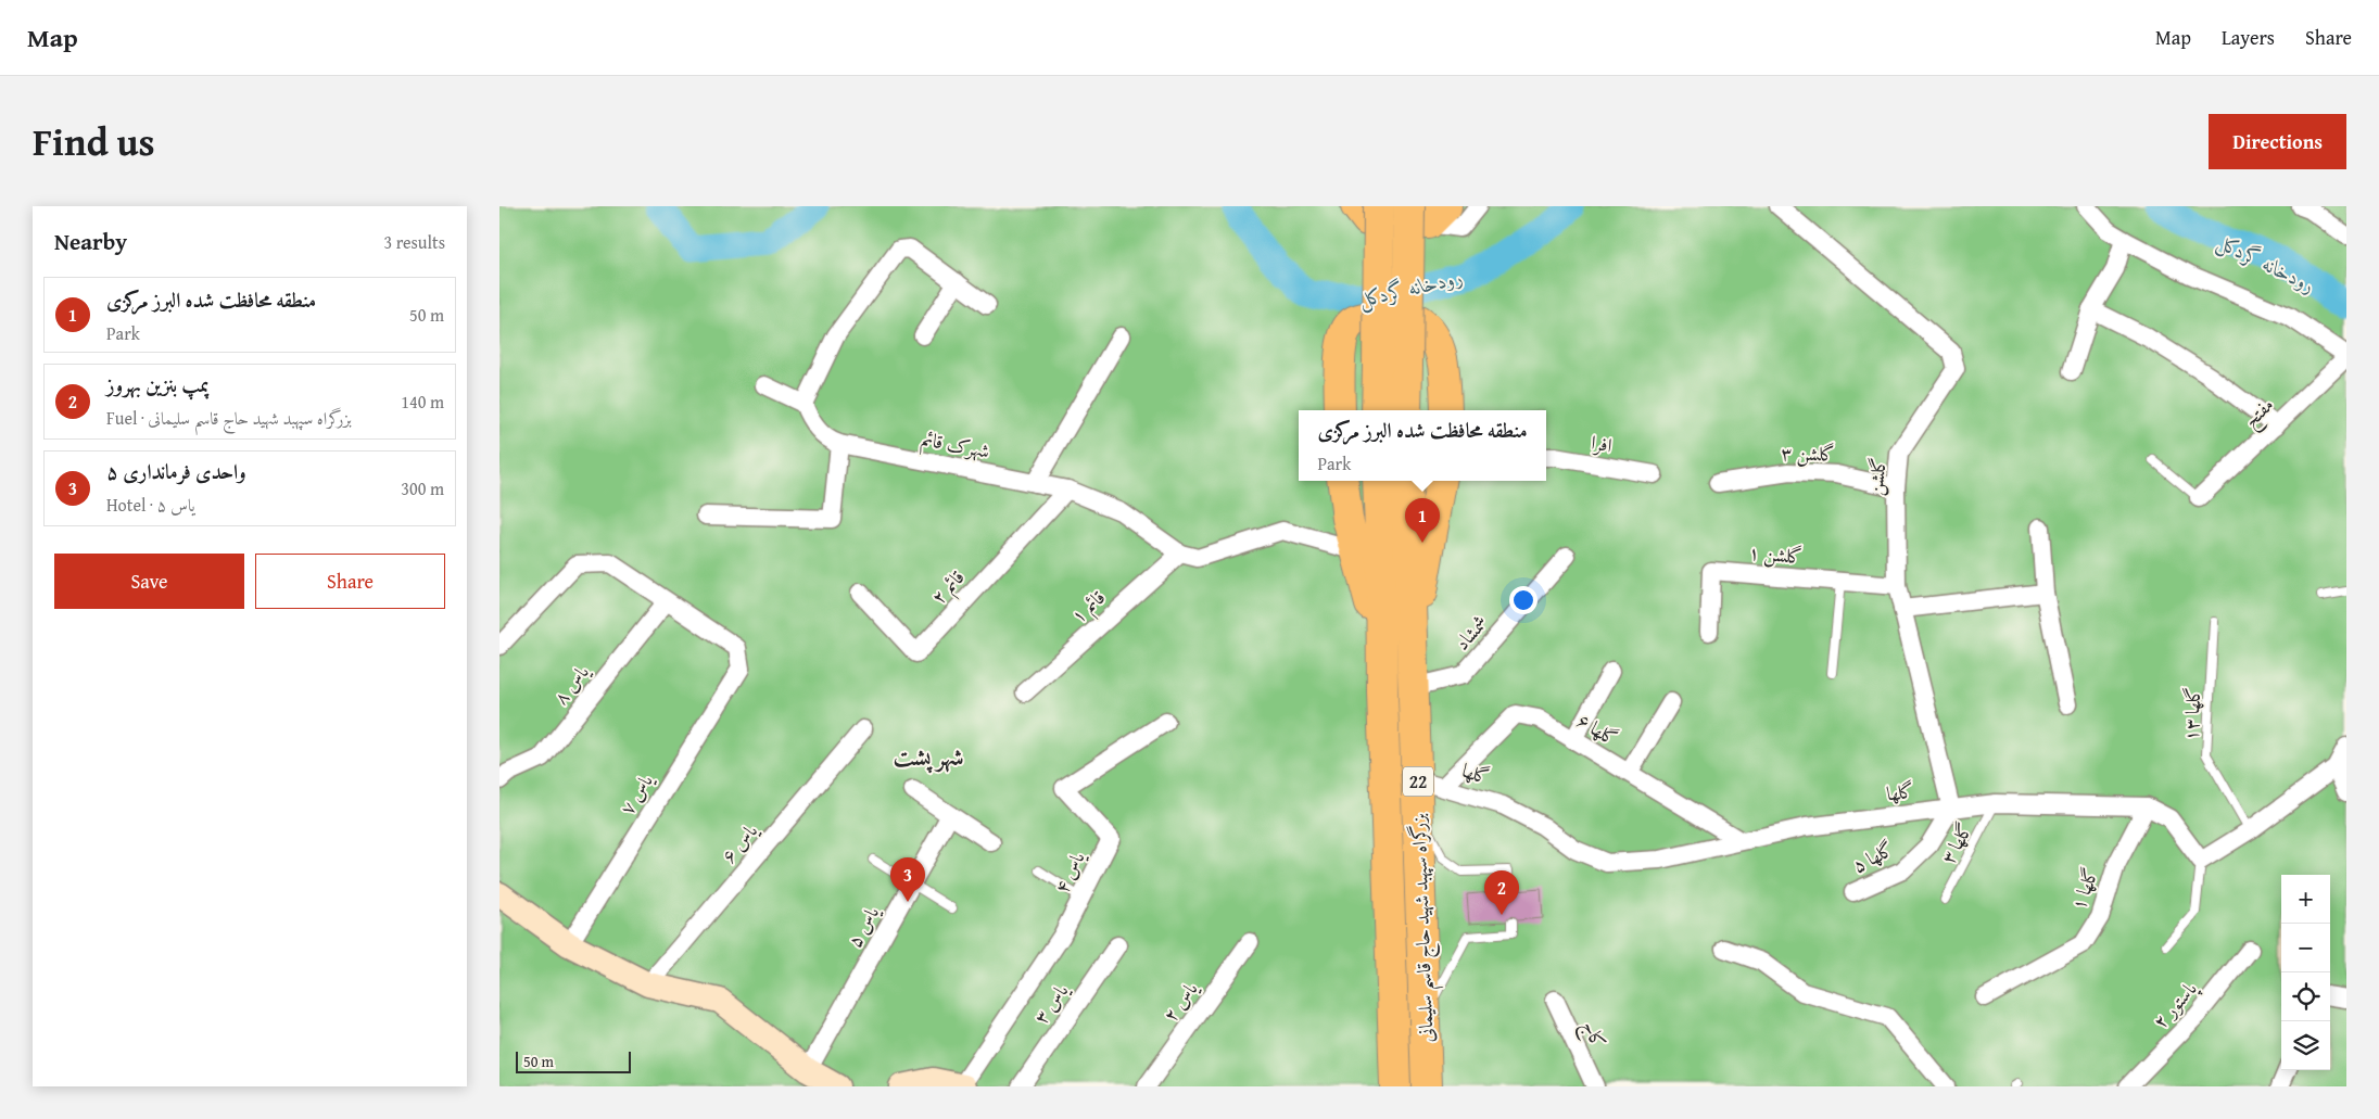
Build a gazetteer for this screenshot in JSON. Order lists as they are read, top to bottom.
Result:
{
  "streets": {
    "highway": ["22", "بزرگراه سپهبد شهید حاج قاسم سلیمانی"],
    "street": [
      "مفتح",
      "افرا",
      "شهرک قائم",
      "گلشن ۳",
      "گلشن",
      "گلشن ۱",
      "قائم ۲",
      "قائم ۱",
      "شمشاد",
      "یاس ۸",
      "گلها ۶",
      "گلها",
      "یاس ۷",
      "یاس ۶",
      "گلها ۵",
      "یاس ۴",
      "گلها ۱",
      "یاس ۵",
      "یاس ۲",
      "یاس ۳",
      "پاستور ۲",
      "کاج"
    ],
    "lane": ["گلها ۱۳", "گلها ۳"]
  },
  "crossings": [
    ["شهرک قائم", "قائم ۲"],
    ["شهرک قائم", "قائم ۱"],
    ["گلشن ۳", "گلشن"],
    ["گلشن", "گلشن ۱"],
    ["گلشن", "گلها"],
    ["گلشن", "گلها ۵"],
    ["شمشاد", "بزرگراه سپهبد شهید حاج قاسم سلیمانی"],
    ["یاس ۸", "یاس ۷"],
    ["گلها ۶", "گلها"],
    ["گلها ۶", "بزرگراه سپهبد شهید حاج قاسم سلیمانی"],
    ["گلها", "گلها ۳"],
    ["گلها", "گلها ۵"],
    ["گلها", "گلها ۱"],
    ["گلها", "بزرگراه سپهبد شهید حاج قاسم سلیمانی"]
  ],
  "districts": ["شهر پشت"],
  "water": ["رودخانه گردکل"],
  "scale_bar": "50 m",
  "page": {
    "header": "Map",
    "nav": ["Map", "Layers", "Share"],
    "title": "Find us",
    "buttons": [
      "Directions",
      ["Save", "Share"]
    ],
    "heading": ["Nearby", "3 results"],
    "list": [
      {
        "mark": "1",
        "name": "منطقه محافظت شده البرز مرکزی",
        "note": "Park",
        "value": "50 m"
      },
      {
        "mark": "2",
        "name": "پمپ بنزین بهروز",
        "note": "Fuel · بزرگراه سپهبد شهید حاج قاسم سلیمانی",
        "value": "140 m"
      },
      {
        "mark": "3",
        "name": "۵ واحدی فرمانداری",
        "note": "Hotel · یاس ۵",
        "value": "300 m"
      }
    ],
    "popup": ["منطقه محافظت شده البرز مرکزی", "Park"],
    "pins": ["1", "3", "2"],
    "map_buttons": ["+", "−"],
    "scale": "50 m"
  }
}
